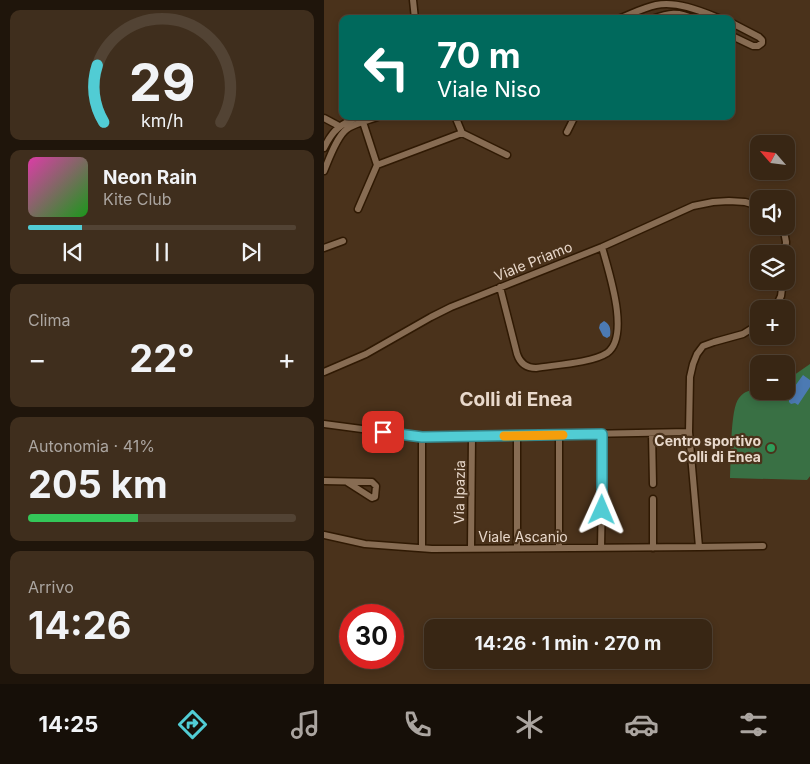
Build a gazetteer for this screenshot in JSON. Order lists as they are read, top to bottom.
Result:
{
  "streets": {
    "street": ["Viale Priamo", "Via Ipazia", "Viale Ascanio"]
  },
  "crossings": [
    ["Via Ipazia", "Viale Ascanio"]
  ],
  "districts": ["Colli di Enea"],
  "places": ["Centro sportivo Colli di Enea"],
  "north": "top left",
  "page": {
    "turn": ["70 m", "Viale Niso"],
    "map_buttons": ["+", "−"],
    "song": ["Neon Rain", "Kite Club"],
    "tile": [
      "Clima",
      ["Autonomia · 41%", "205 km"],
      ["Arrivo", "14:26"]
    ],
    "heat": ["−", "22°", "+"],
    "limit": "30",
    "trip": "14:26 · 1 min · 270 m",
    "tabs": "14:25",
    "gauge": ["29", "km/h"]
  }
}
